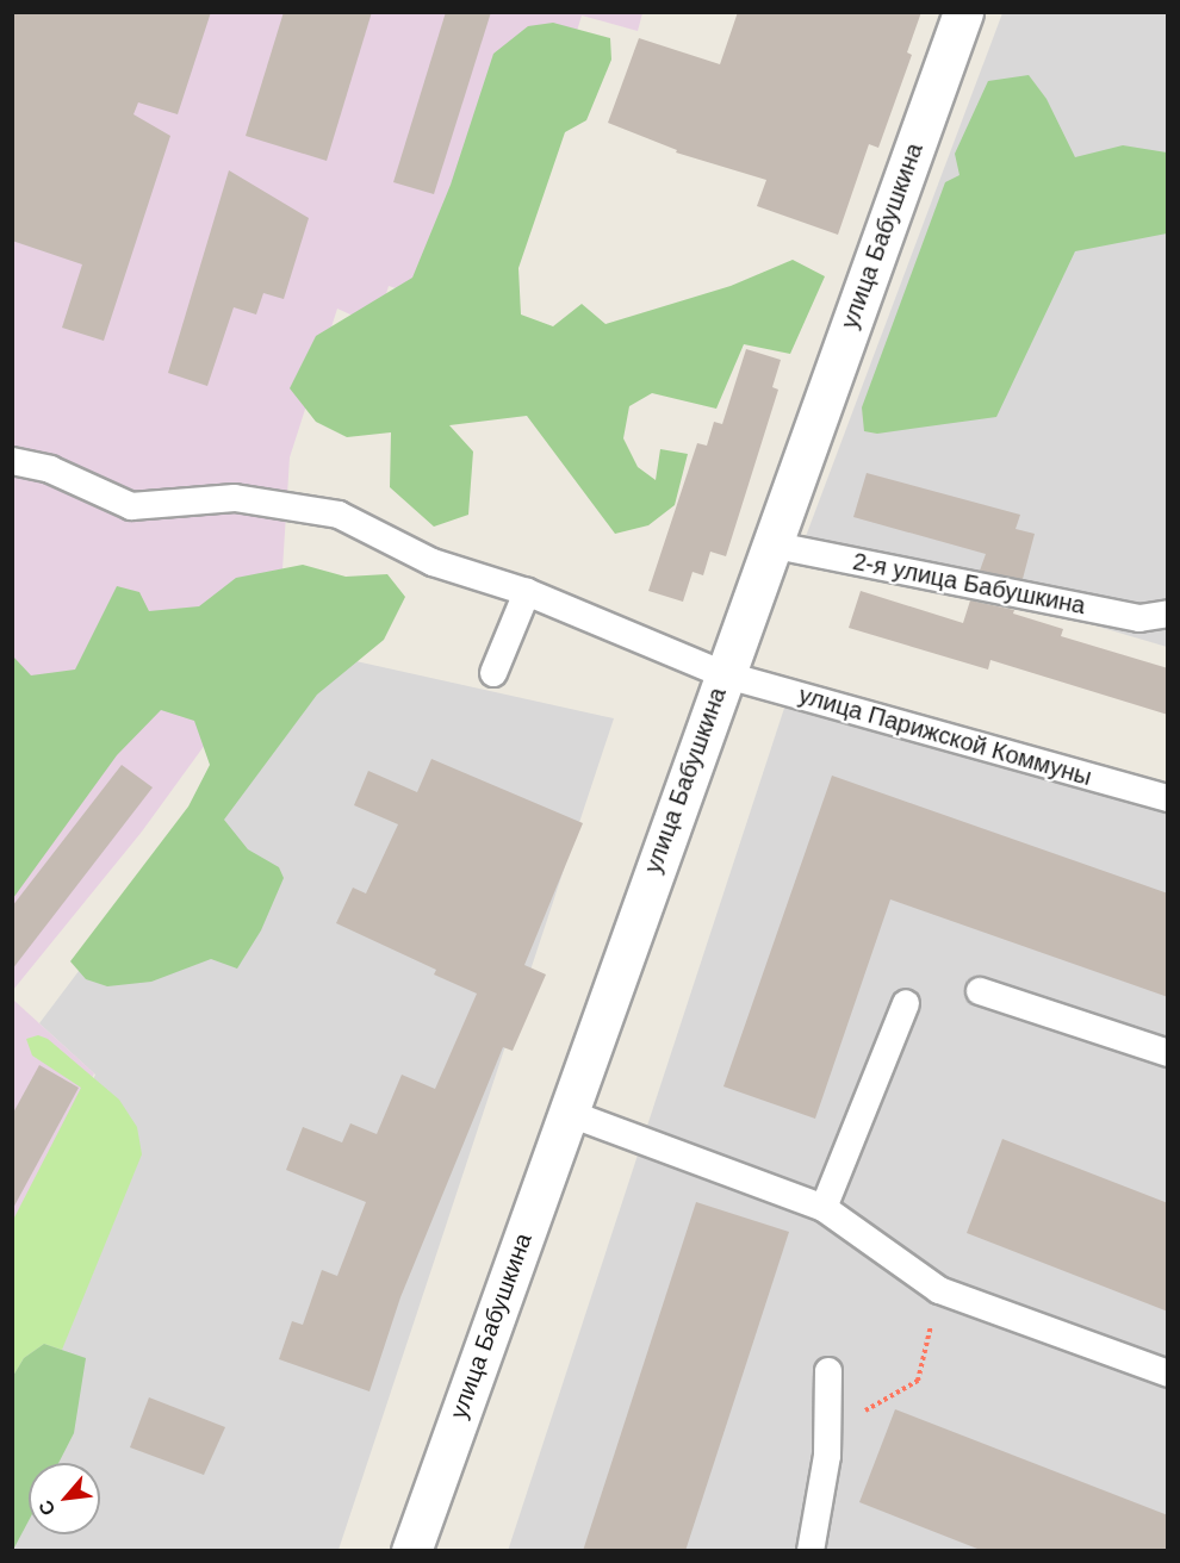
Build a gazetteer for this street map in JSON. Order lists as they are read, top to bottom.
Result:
{
  "streets": {
    "street": ["улица Бабушкина"],
    "lane": ["2-я улица Бабушкина", "улица Парижской Коммуны"]
  },
  "crossings": [
    ["улица Бабушкина", "2-я улица Бабушкина"],
    ["улица Бабушкина", "улица Парижской Коммуны"]
  ],
  "north": "bottom left"
}
